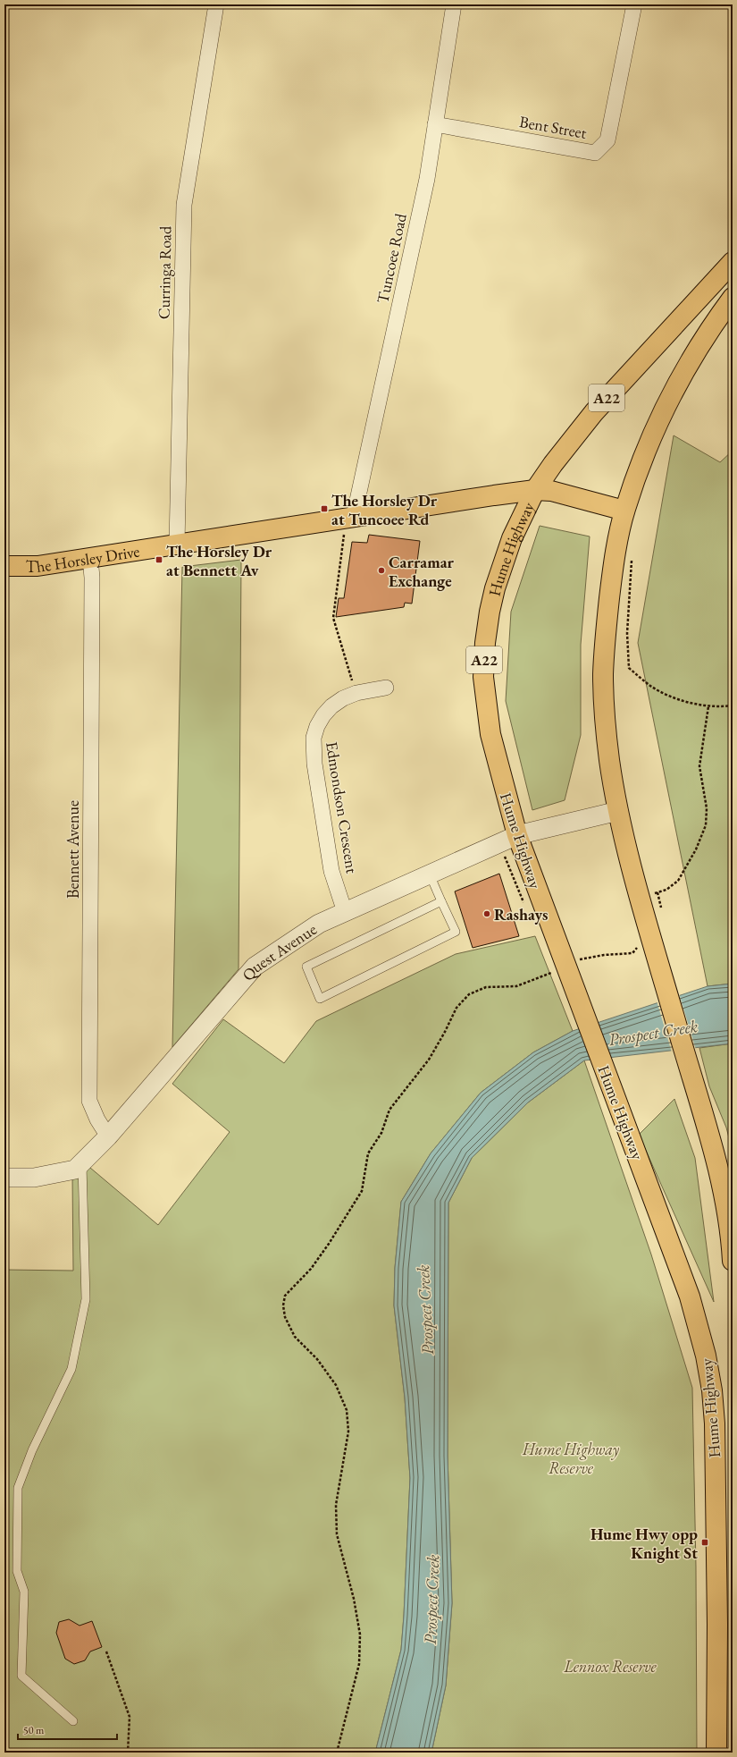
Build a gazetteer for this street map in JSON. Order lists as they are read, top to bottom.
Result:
{
  "streets": {
    "main road": ["A22", "Hume Highway", "The Horsley Drive"],
    "street": [
      "Bent Street",
      "Tuncoee Road",
      "Curringa Road",
      "Edmondson Crescent",
      "Bennett Avenue",
      "Quest Avenue"
    ]
  },
  "crossings": [
    ["Bent Street", "Tuncoee Road"],
    ["Tuncoee Road", "The Horsley Drive"],
    ["Curringa Road", "The Horsley Drive"],
    ["Hume Highway", "The Horsley Drive"],
    ["Hume Highway", "Quest Avenue"],
    ["The Horsley Drive", "Bennett Avenue"],
    ["Edmondson Crescent", "Quest Avenue"],
    ["Bennett Avenue", "Quest Avenue"]
  ],
  "water": ["Prospect Creek"],
  "parks": ["Hume Highway Reserve", "Lennox Reserve"],
  "places": {
    "transit": ["The Horsley Dr at Tuncoee Rd", "The Horsley Dr at Bennett Av", "Hume Hwy opp Knight St"],
    "other": ["Carramar Exchange", "Rashays"]
  },
  "scale_bar": "50 m"
}
